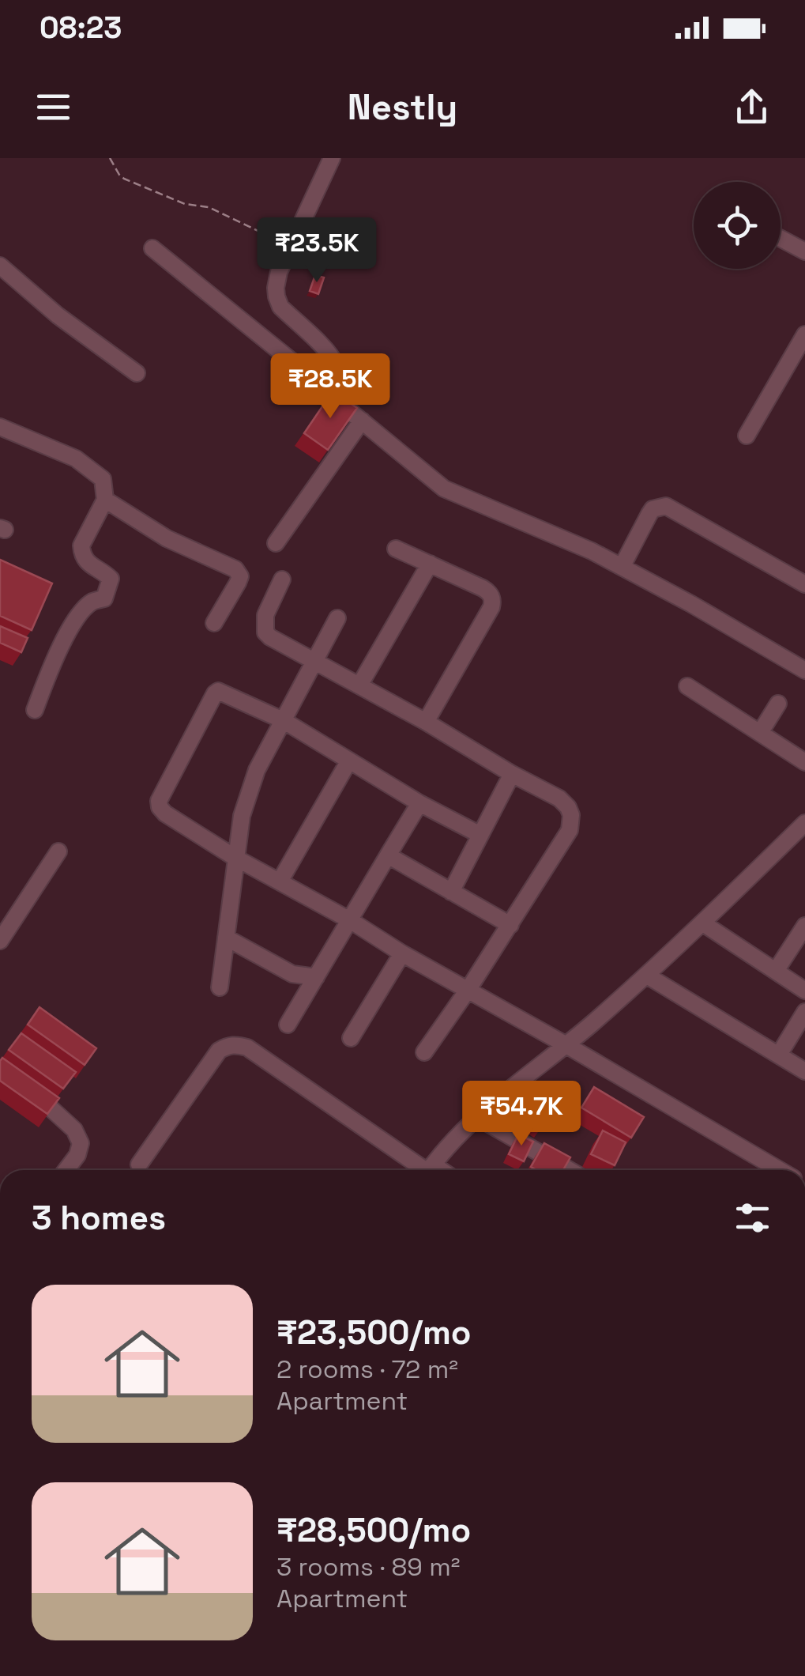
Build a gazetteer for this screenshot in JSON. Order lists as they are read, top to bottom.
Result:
{
  "page": {
    "status": "08:23",
    "header": "Nestly",
    "price": ["₹23.5K", "₹28.5K", "₹54.7K"],
    "heading": "3 homes",
    "list": [
      {
        "name": "₹23,500/mo",
        "note": "2 rooms · 72 m² · Apartment"
      },
      {
        "name": "₹28,500/mo",
        "note": "3 rooms · 89 m² · Apartment"
      }
    ]
  }
}
